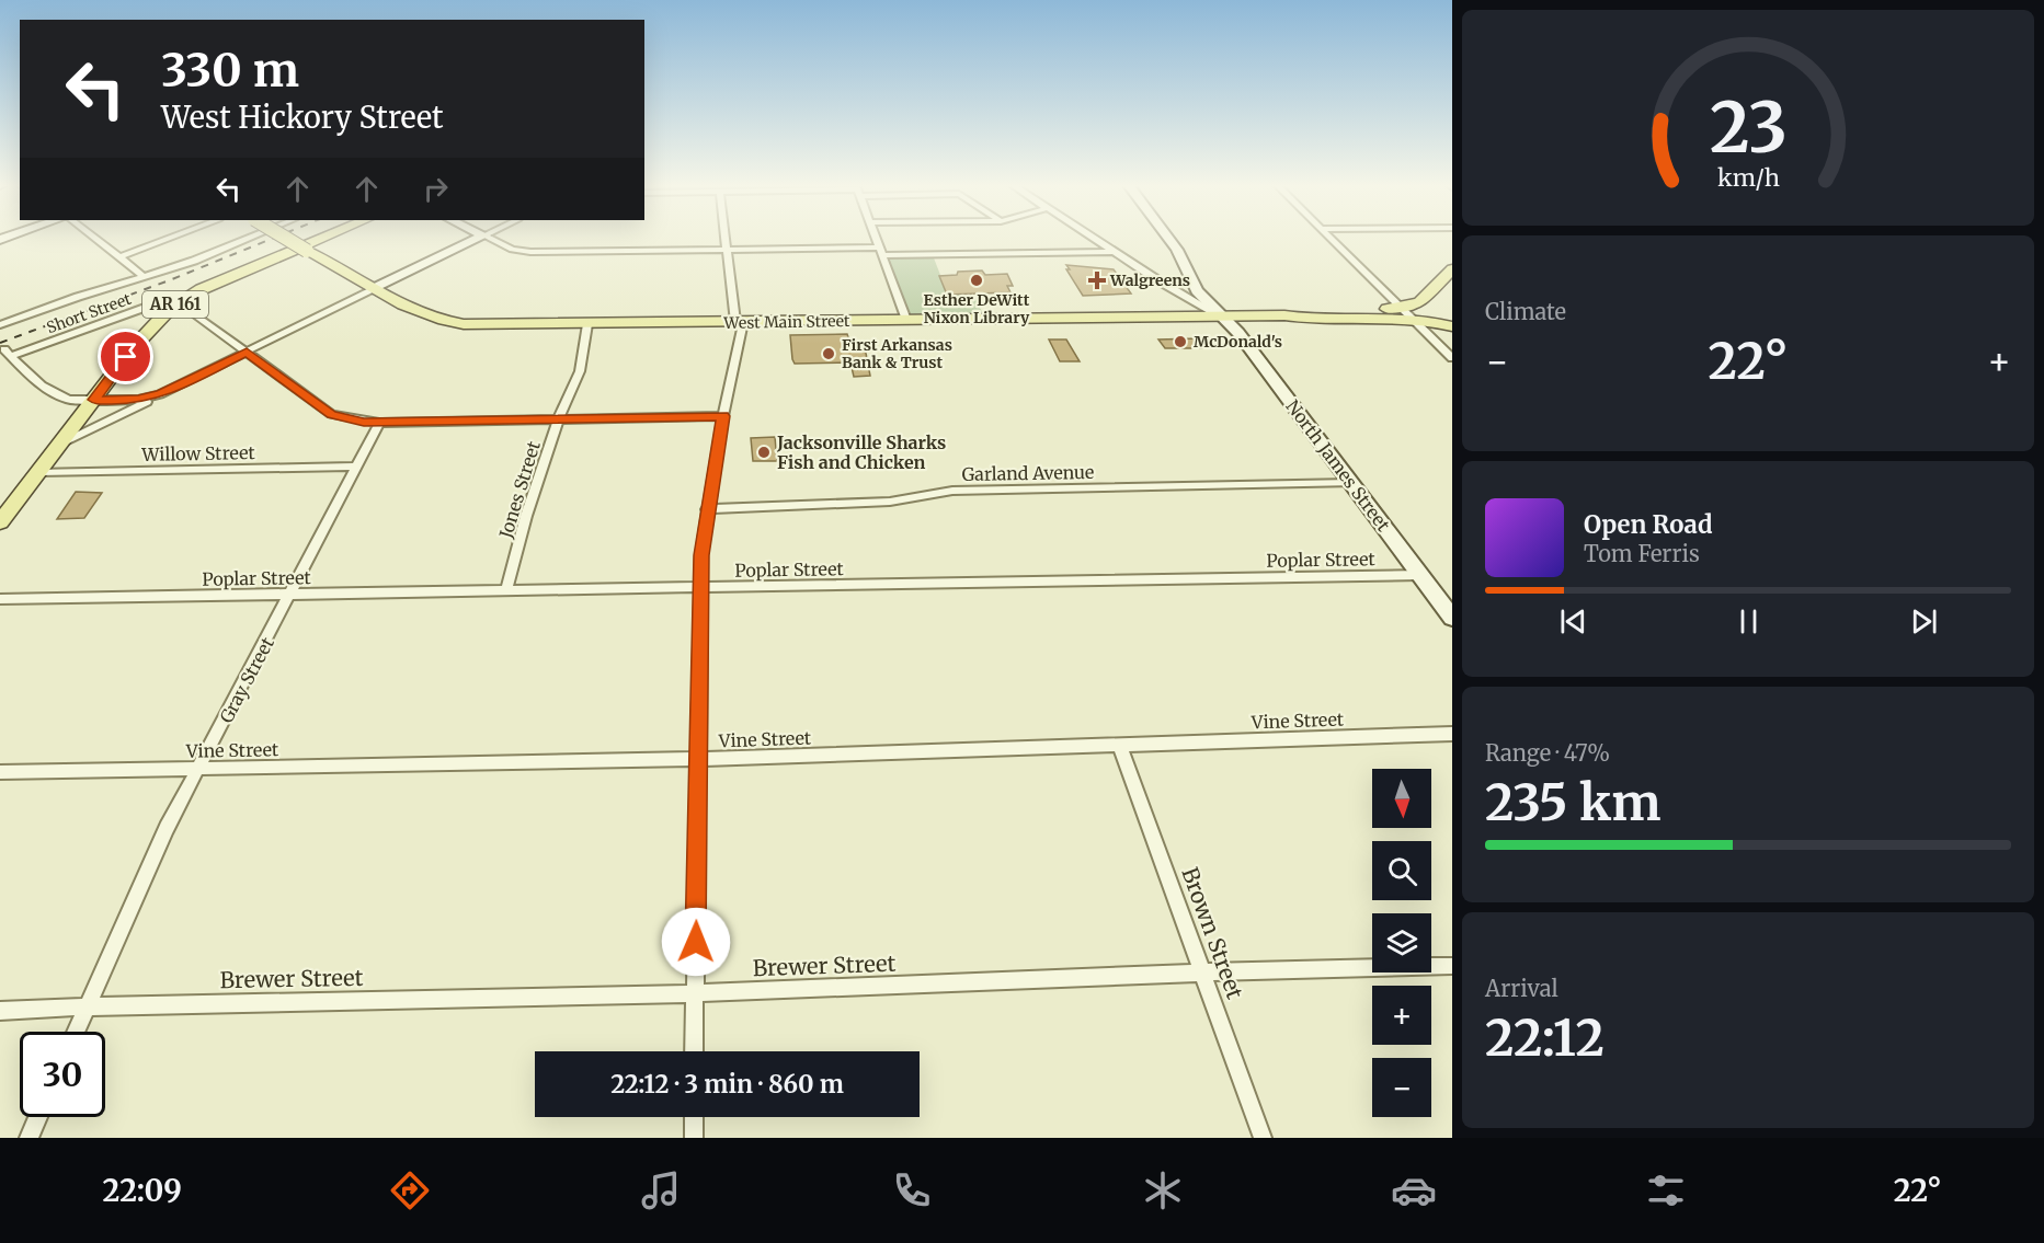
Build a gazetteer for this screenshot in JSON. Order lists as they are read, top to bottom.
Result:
{
  "streets": {
    "main road": ["AR 161", "West Main Street"],
    "street": [
      "Short Street",
      "Willow Street",
      "North James Street",
      "Garland Avenue",
      "Jones Street",
      "Poplar Street",
      "Gray Street",
      "Vine Street",
      "Brown Street",
      "Brewer Street"
    ]
  },
  "crossings": [
    ["AR 161", "Short Street"],
    ["AR 161", "Willow Street"],
    ["West Main Street", "North James Street"],
    ["West Main Street", "Jones Street"],
    ["Willow Street", "Gray Street"],
    ["North James Street", "Garland Avenue"],
    ["North James Street", "Poplar Street"],
    ["Jones Street", "Poplar Street"],
    ["Poplar Street", "Gray Street"],
    ["Gray Street", "Vine Street"],
    ["Gray Street", "Brewer Street"],
    ["Vine Street", "Brown Street"],
    ["Brown Street", "Brewer Street"]
  ],
  "places": {
    "other": [
      "Esther DeWitt Nixon Library",
      "McDonald's",
      "First Arkansas Bank & Trust",
      "Jacksonville Sharks Fish and Chicken"
    ],
    "health": ["Walgreens"]
  },
  "north": "bottom",
  "page": {
    "turn": ["330 m", "West Hickory Street"],
    "tile": [
      "Climate",
      ["Range · 47%", "235 km"],
      ["Arrival", "22:12"]
    ],
    "heat": ["−", "22°", "+"],
    "song": ["Open Road", "Tom Ferris"],
    "map_buttons": ["+", "−"],
    "limit": "30",
    "trip": "22:12 · 3 min · 860 m",
    "tabs": ["22:09", "22°"],
    "gauge": ["23", "km/h"]
  }
}
